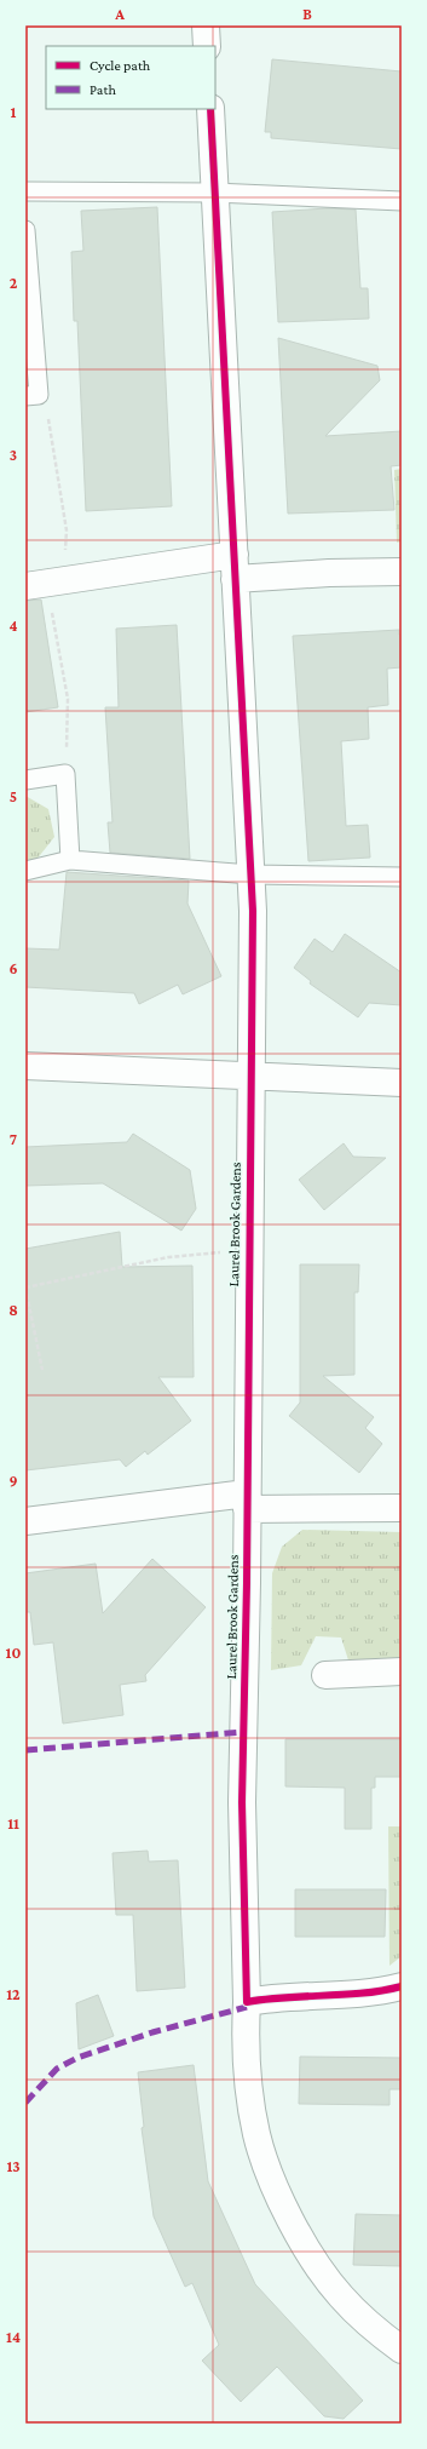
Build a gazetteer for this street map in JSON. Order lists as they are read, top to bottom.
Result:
{
  "streets": {
    "street": ["Laurel Brook Gardens"]
  },
  "legend": ["Cycle path", "Path"],
  "grid": {
    "columns": ["A", "B"],
    "rows": [
      "1",
      "2",
      "3",
      "4",
      "5",
      "6",
      "7",
      "8",
      "9",
      "10",
      "11",
      "12",
      "13",
      "14"
    ]
  }
}
